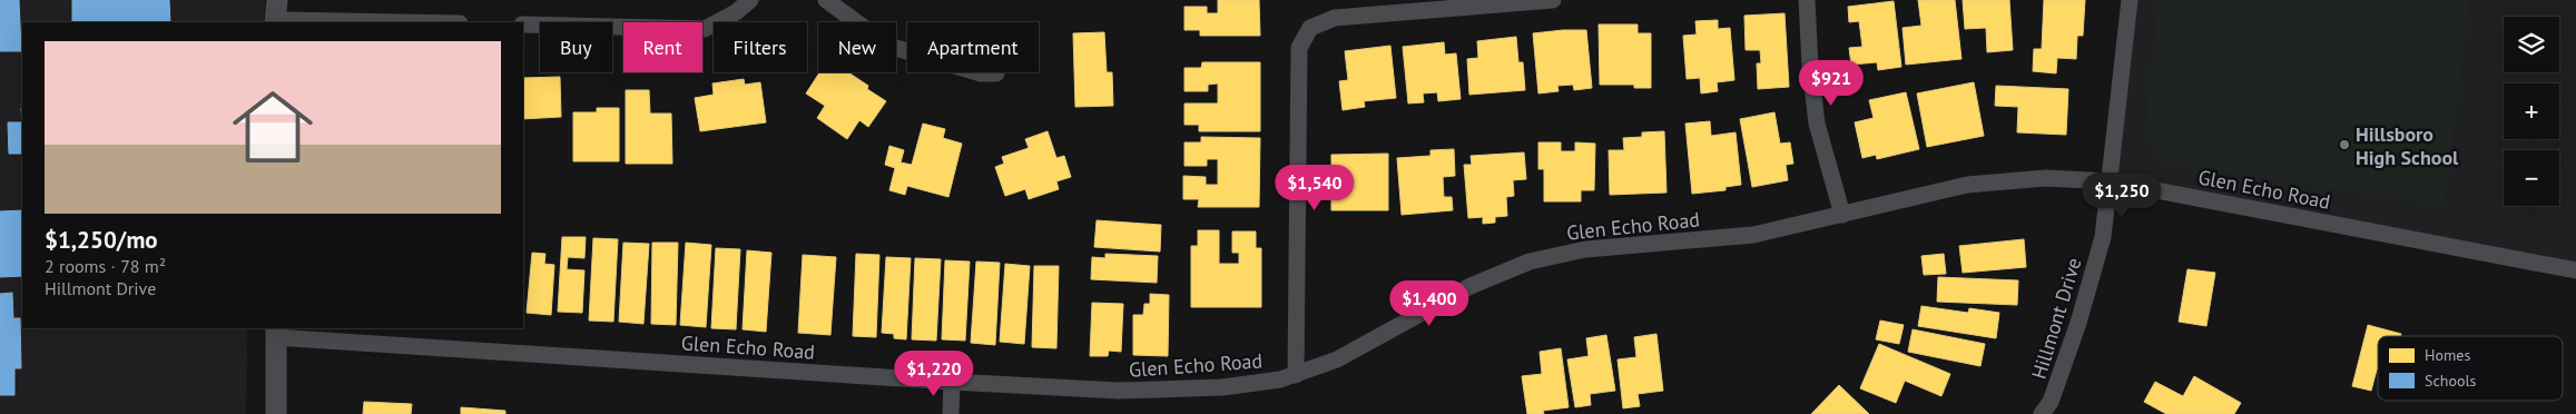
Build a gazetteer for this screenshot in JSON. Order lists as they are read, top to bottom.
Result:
{
  "streets": {
    "street": ["Glen Echo Road", "Hillmont Drive"]
  },
  "crossings": [
    ["Glen Echo Road", "Hillmont Drive"]
  ],
  "places": ["Hillsboro High School"],
  "legend": ["Homes", "Schools"],
  "page": {
    "map_buttons": ["+", "−"],
    "chip": [
      "Buy",
      "Rent",
      "Filters",
      "New",
      "Apartment"
    ],
    "list": [
      {
        "name": "$1,250/mo",
        "note": "2 rooms · 78 m² · Hillmont Drive"
      }
    ],
    "price": [
      "$921",
      "$1,540",
      "$1,250",
      "$1,400",
      "$1,220"
    ]
  }
}
